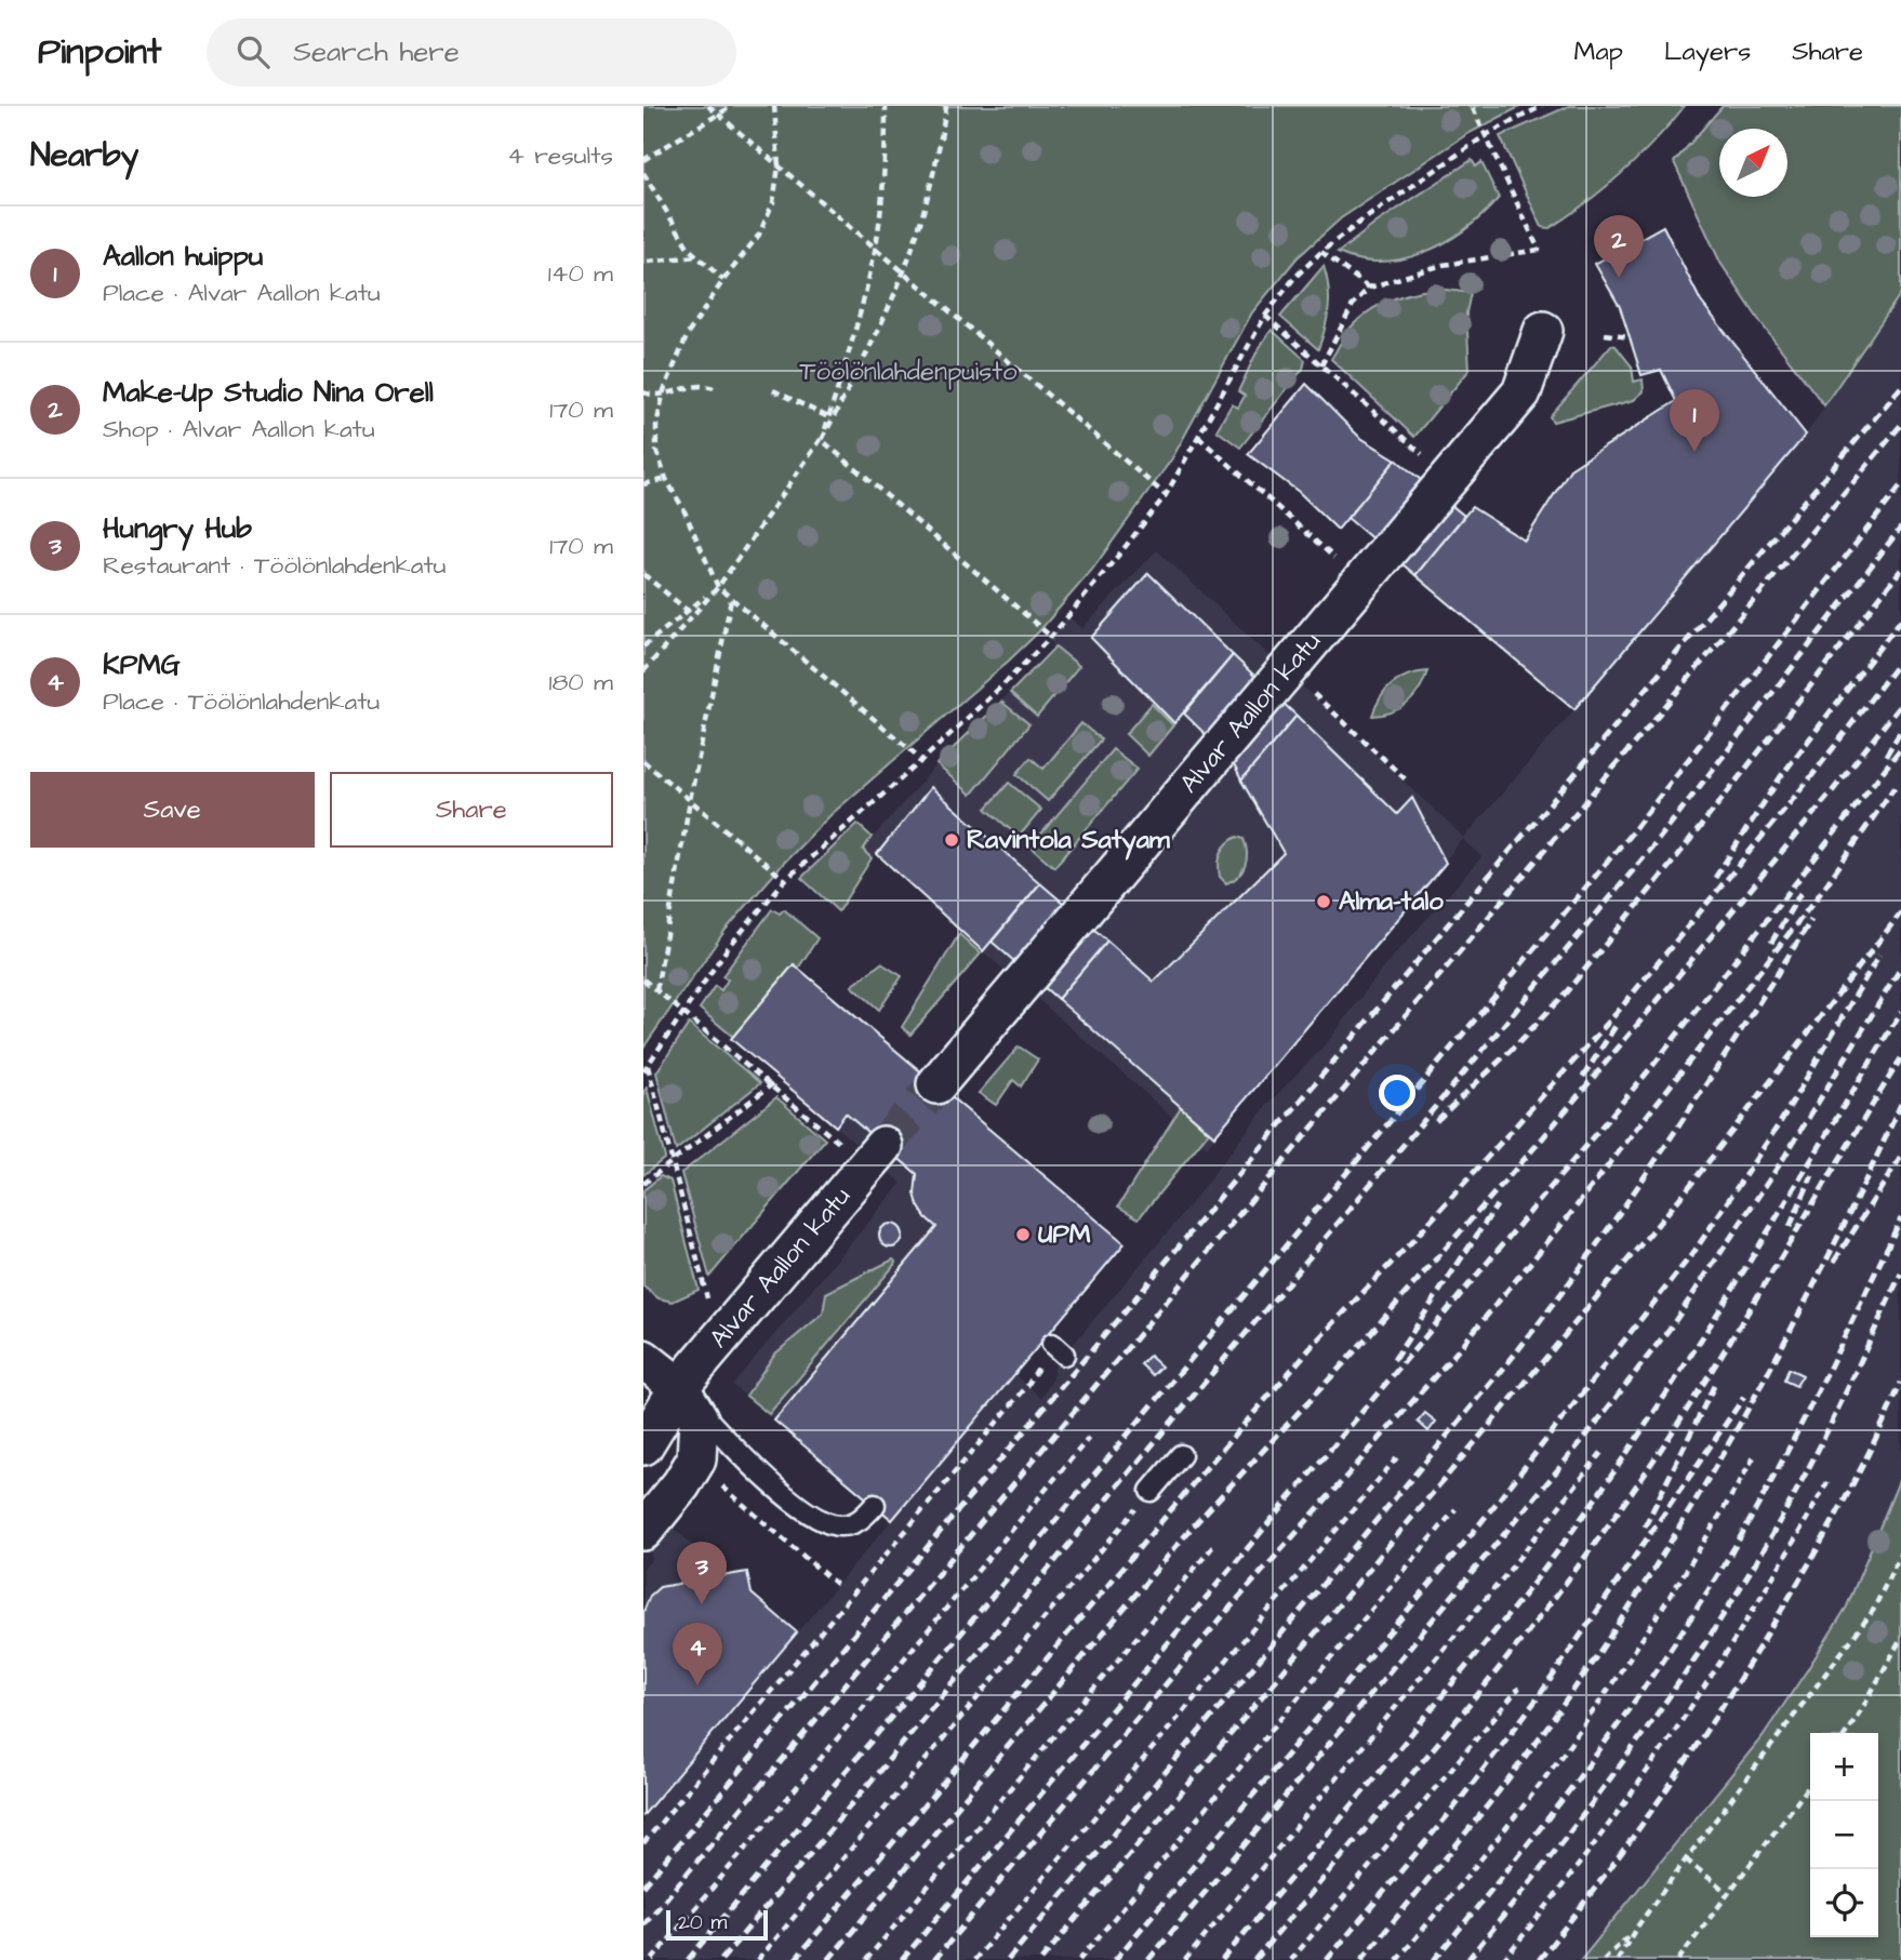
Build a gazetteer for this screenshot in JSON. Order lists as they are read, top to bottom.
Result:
{
  "streets": {
    "street": ["Alvar Aallon katu"]
  },
  "parks": ["Töölönlahdenpuisto"],
  "places": ["Ravintola Satyam", "Alma-talo", "UPM"],
  "scale_bar": "20 m",
  "north": "top right",
  "page": {
    "header": "Pinpoint",
    "search": "Search here",
    "nav": ["Map", "Layers", "Share"],
    "heading": ["Nearby", "4 results"],
    "list": [
      {
        "mark": "1",
        "name": "Aallon huippu",
        "note": "Place · Alvar Aallon katu",
        "value": "140 m"
      },
      {
        "mark": "2",
        "name": "Make-Up Studio Nina Orell",
        "note": "Shop · Alvar Aallon katu",
        "value": "170 m"
      },
      {
        "mark": "3",
        "name": "Hungry Hub",
        "note": "Restaurant · Töölönlahdenkatu",
        "value": "170 m"
      },
      {
        "mark": "4",
        "name": "KPMG",
        "note": "Place · Töölönlahdenkatu",
        "value": "180 m"
      }
    ],
    "pins": [
      "2",
      "1",
      "3",
      "4"
    ],
    "buttons": ["Save", "Share"],
    "map_buttons": ["+", "−"],
    "scale": "20 m"
  }
}
